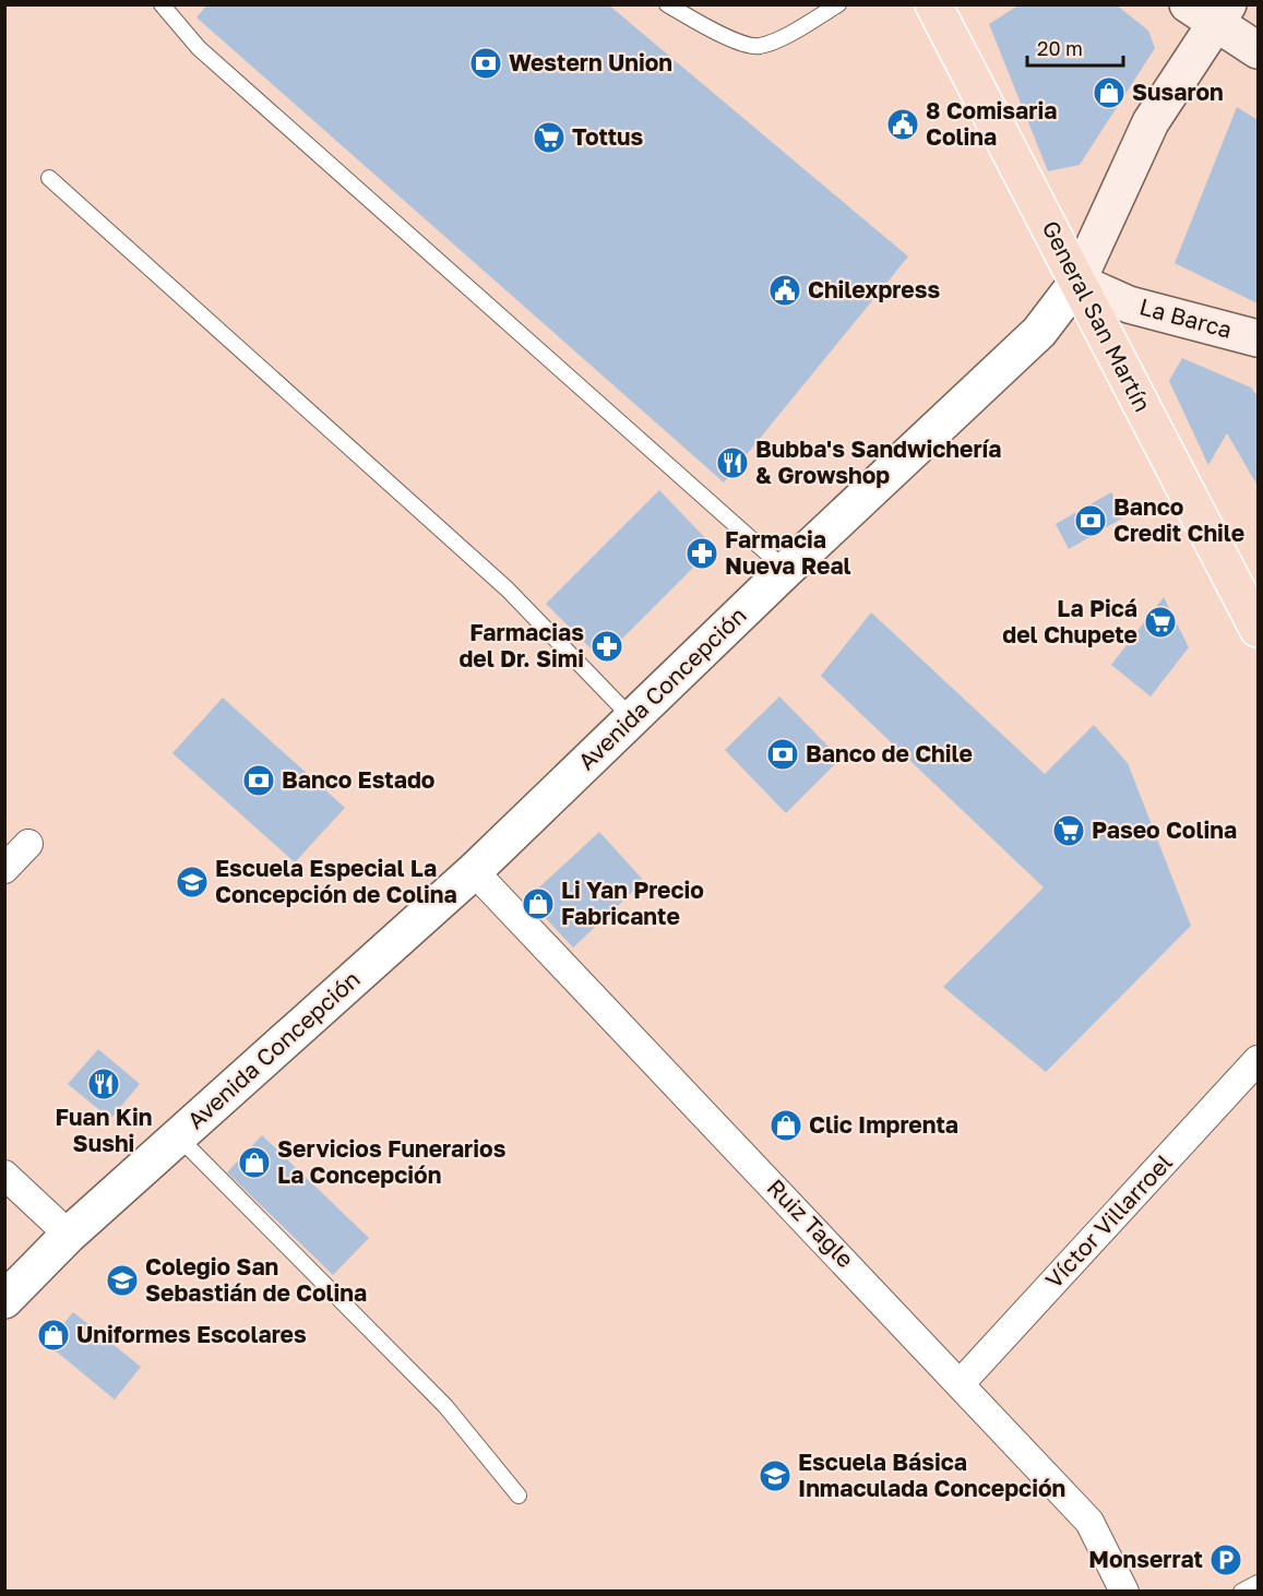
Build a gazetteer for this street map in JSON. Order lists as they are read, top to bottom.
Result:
{
  "streets": {
    "main road": ["General San Martín", "La Barca", "Avenida Concepción"],
    "street": ["Víctor Villarroel", "Ruiz Tagle"]
  },
  "crossings": [
    ["General San Martín", "La Barca"],
    ["General San Martín", "Avenida Concepción"],
    ["La Barca", "Avenida Concepción"],
    ["Avenida Concepción", "Ruiz Tagle"],
    ["Víctor Villarroel", "Ruiz Tagle"]
  ],
  "places": {
    "bank": [
      "Western Union",
      "Banco Credit Chile",
      "Banco de Chile",
      "Banco Estado"
    ],
    "shop": [
      "Susaron",
      "Li Yan Precio Fabricante",
      "Clic Imprenta",
      "Servicios Funerarios La Concepción",
      "Uniformes Escolares"
    ],
    "public building": ["8 Comisaria Colina", "Chilexpress"],
    "supermarket": ["Tottus", "La Picá del Chupete", "Paseo Colina"],
    "restaurant": ["Bubba's Sandwichería & Growshop", "Fuan Kin Sushi"],
    "pharmacy": ["Farmacia Nueva Real", "Farmacias del Dr. Simi"],
    "school or university": ["Escuela Especial La Concepción de Colina", "Colegio San Sebastián de Colina", "Escuela Básica Inmaculada Concepción"],
    "parking": ["Monserrat"]
  },
  "scale_bar": "20 m"
}
